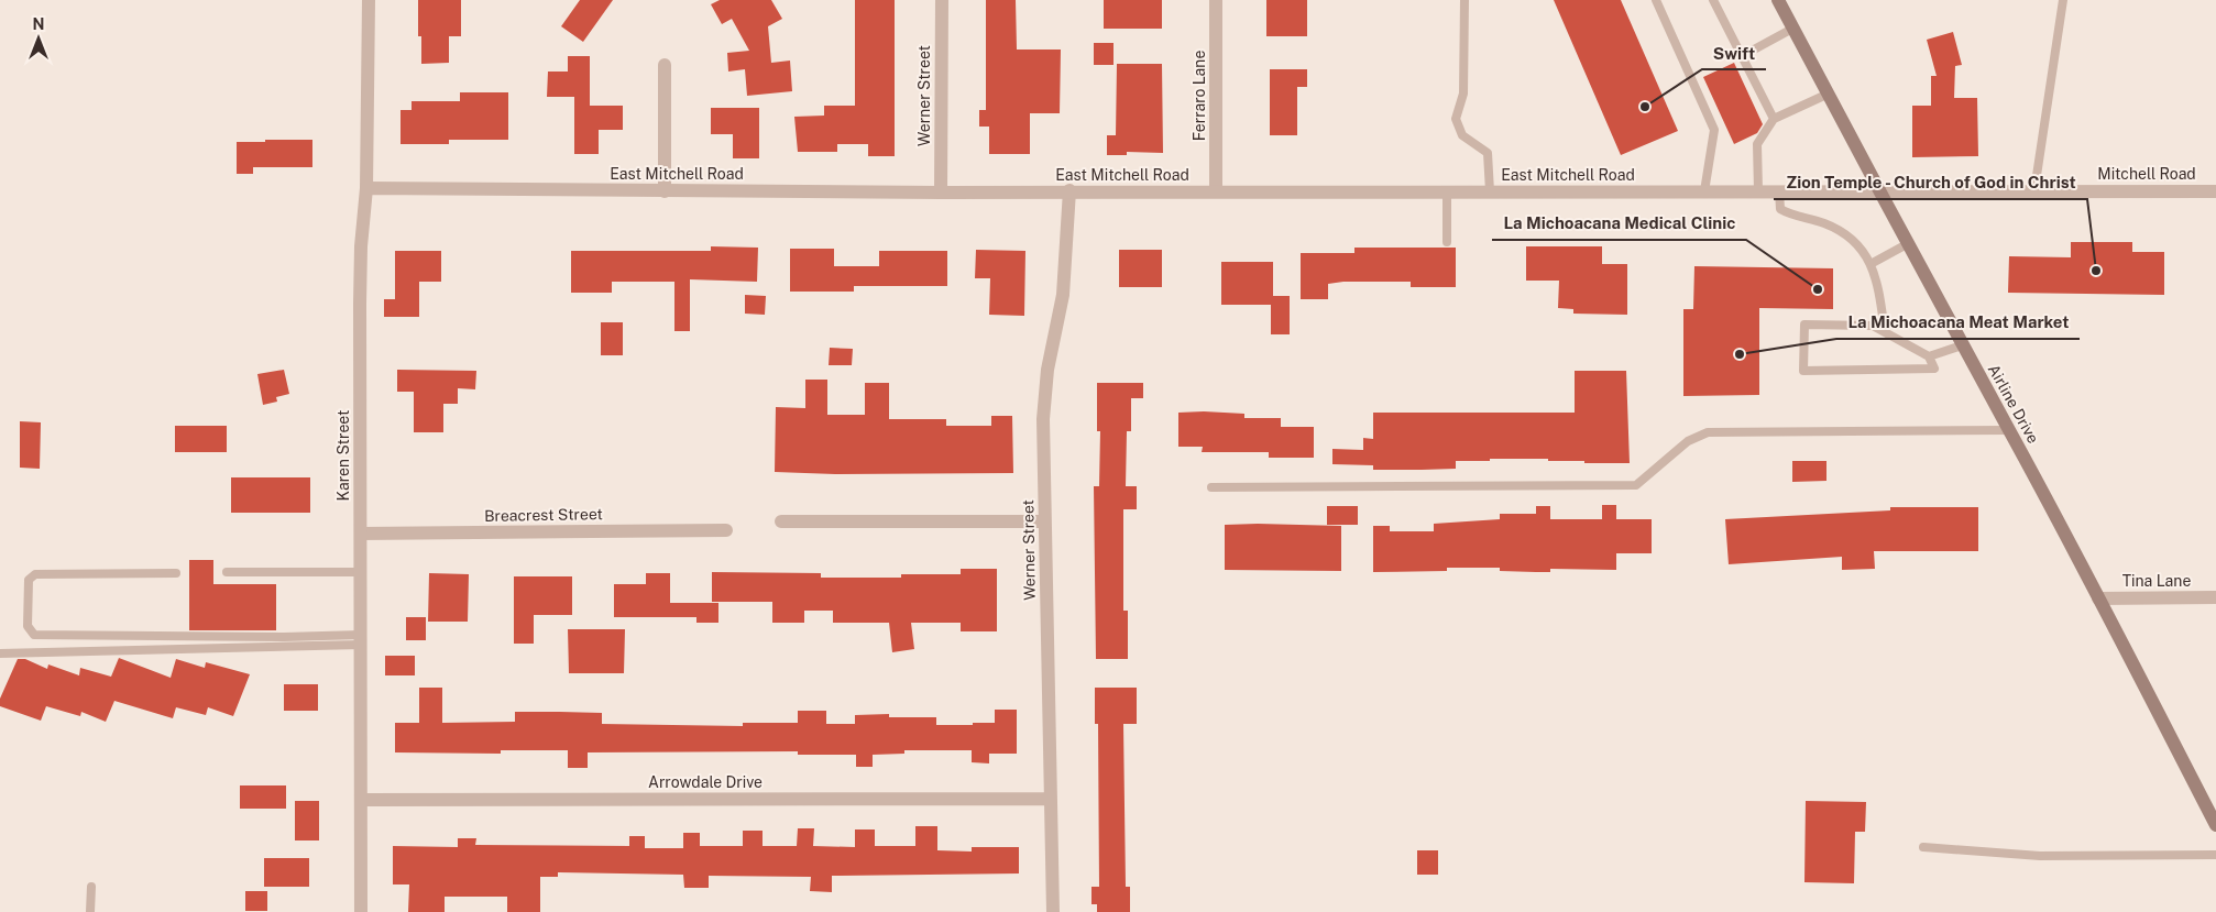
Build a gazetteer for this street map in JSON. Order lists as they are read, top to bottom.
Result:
{
  "streets": {
    "main road": ["Airline Drive"],
    "street": [
      "Werner Street",
      "Ferraro Lane",
      "East Mitchell Road",
      "Mitchell Road",
      "Karen Street",
      "Breacrest Street",
      "Tina Lane",
      "Arrowdale Drive"
    ]
  },
  "crossings": [
    ["Werner Street", "East Mitchell Road"],
    ["Werner Street", "Arrowdale Drive"],
    ["Ferraro Lane", "East Mitchell Road"],
    ["East Mitchell Road", "Mitchell Road"],
    ["East Mitchell Road", "Airline Drive"],
    ["East Mitchell Road", "Karen Street"],
    ["Mitchell Road", "Airline Drive"],
    ["Airline Drive", "Tina Lane"],
    ["Karen Street", "Breacrest Street"],
    ["Karen Street", "Arrowdale Drive"]
  ],
  "places": [
    "Swift",
    "Zion Temple - Church of God in Christ",
    "La Michoacana Medical Clinic",
    "La Michoacana Meat Market"
  ],
  "north": "top"
}
